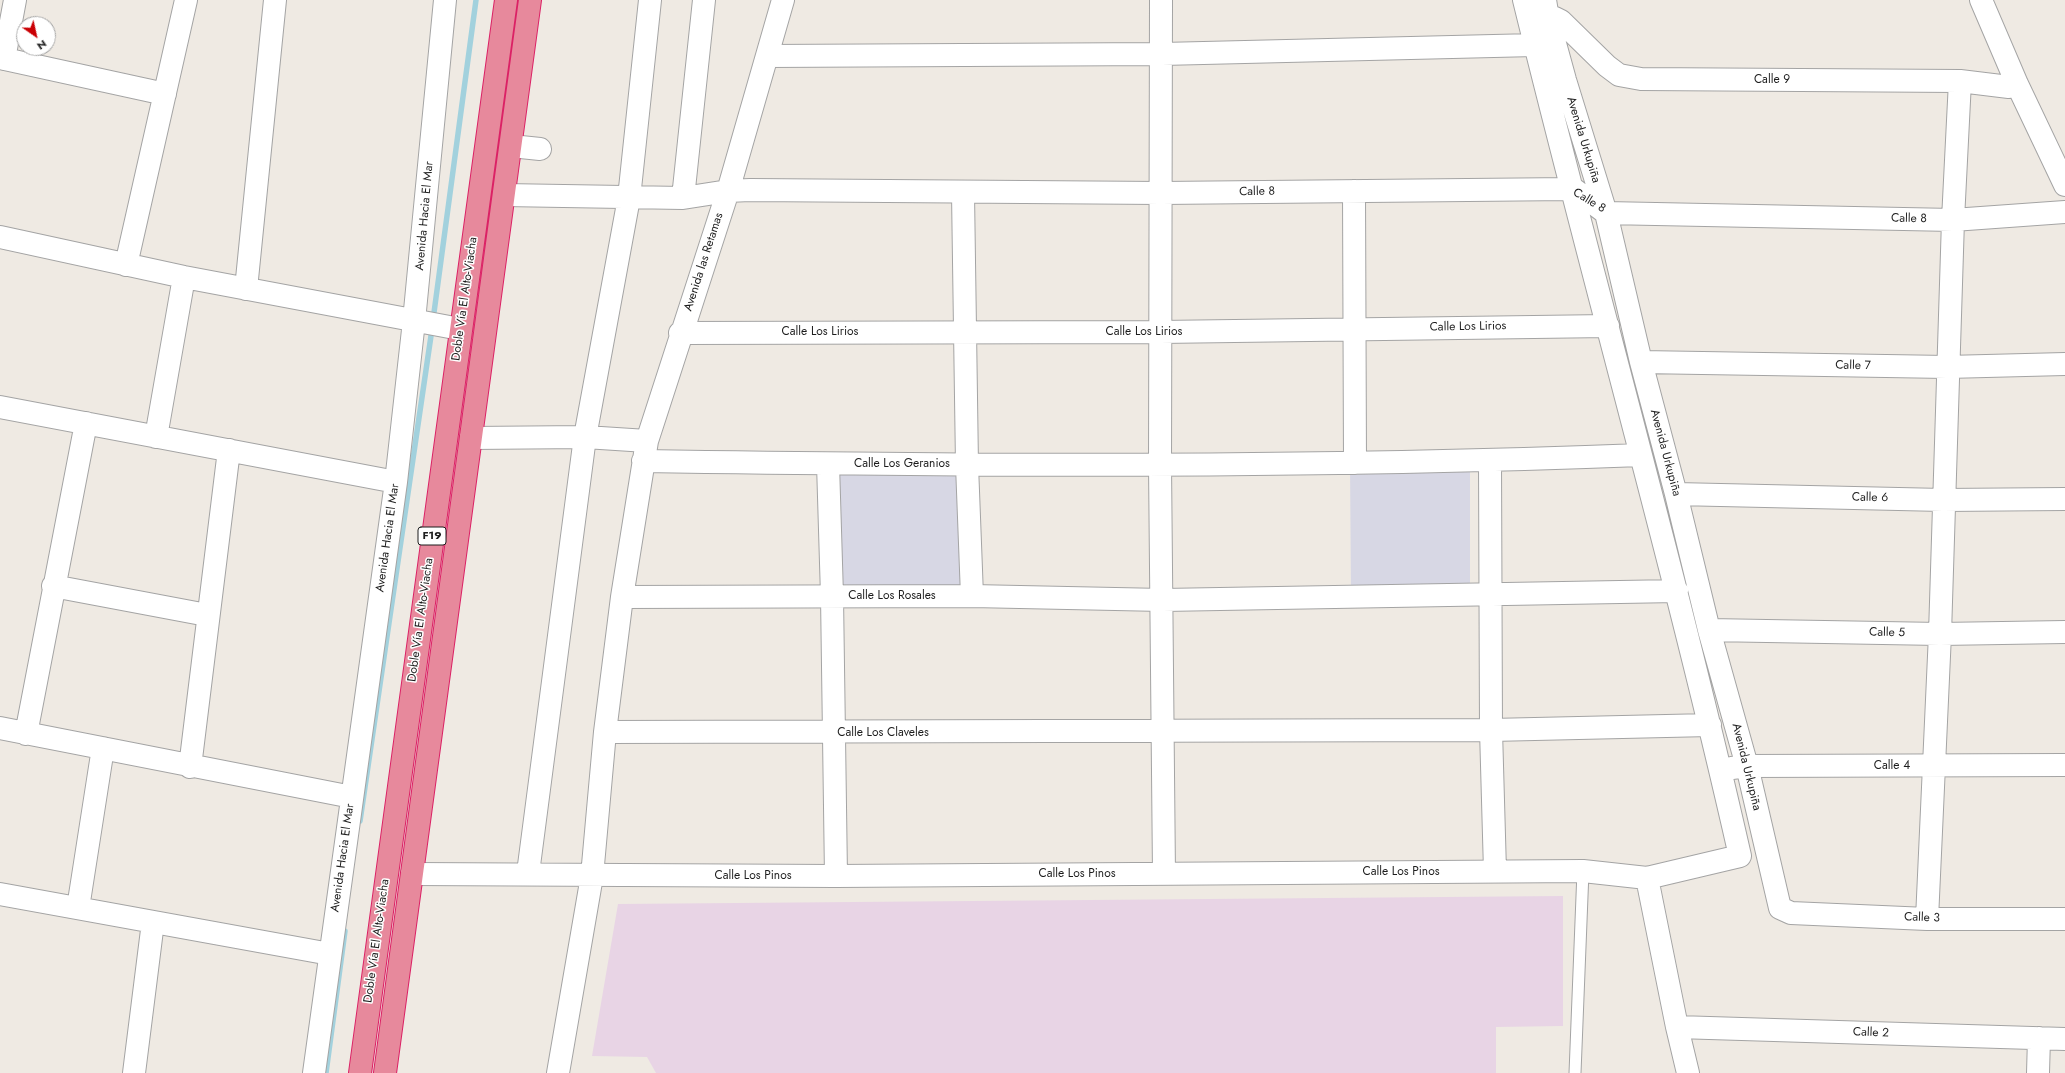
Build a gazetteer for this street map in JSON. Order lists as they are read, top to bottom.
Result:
{
  "streets": {
    "highway": ["Doble Vía El Alto-Viacha", "F19"],
    "street": [
      "Calle 9",
      "Avenida Urkupiña",
      "Calle 8",
      "Avenida Hacia El Mar",
      "Avenida las Retamas",
      "Calle Los Lirios",
      "Calle 7",
      "Calle Los Geranios",
      "Calle 6",
      "Calle Los Rosales",
      "Calle 5",
      "Calle Los Claveles",
      "Calle 4",
      "Calle Los Pinos",
      "Calle 3",
      "Calle 2"
    ]
  },
  "crossings": [
    ["Calle 9", "Avenida Urkupiña"],
    ["Avenida Urkupiña", "Calle 8"],
    ["Avenida Urkupiña", "Calle 7"],
    ["Avenida Urkupiña", "Calle 6"],
    ["Avenida Urkupiña", "Calle 5"],
    ["Avenida Urkupiña", "Calle 4"],
    ["Avenida Urkupiña", "Calle 3"],
    ["Calle 8", "Avenida las Retamas"],
    ["Calle 8", "Doble Vía El Alto-Viacha"],
    ["Avenida Hacia El Mar", "Doble Vía El Alto-Viacha"],
    ["Avenida las Retamas", "Calle Los Lirios"],
    ["Avenida las Retamas", "Calle Los Geranios"],
    ["Avenida las Retamas", "Calle Los Rosales"],
    ["Avenida las Retamas", "Calle Los Claveles"],
    ["Avenida las Retamas", "Calle Los Pinos"],
    ["Doble Vía El Alto-Viacha", "Calle Los Geranios"],
    ["Doble Vía El Alto-Viacha", "Calle Los Pinos"],
    ["Calle 4", "Calle Los Pinos"]
  ],
  "north": "bottom right"
}
